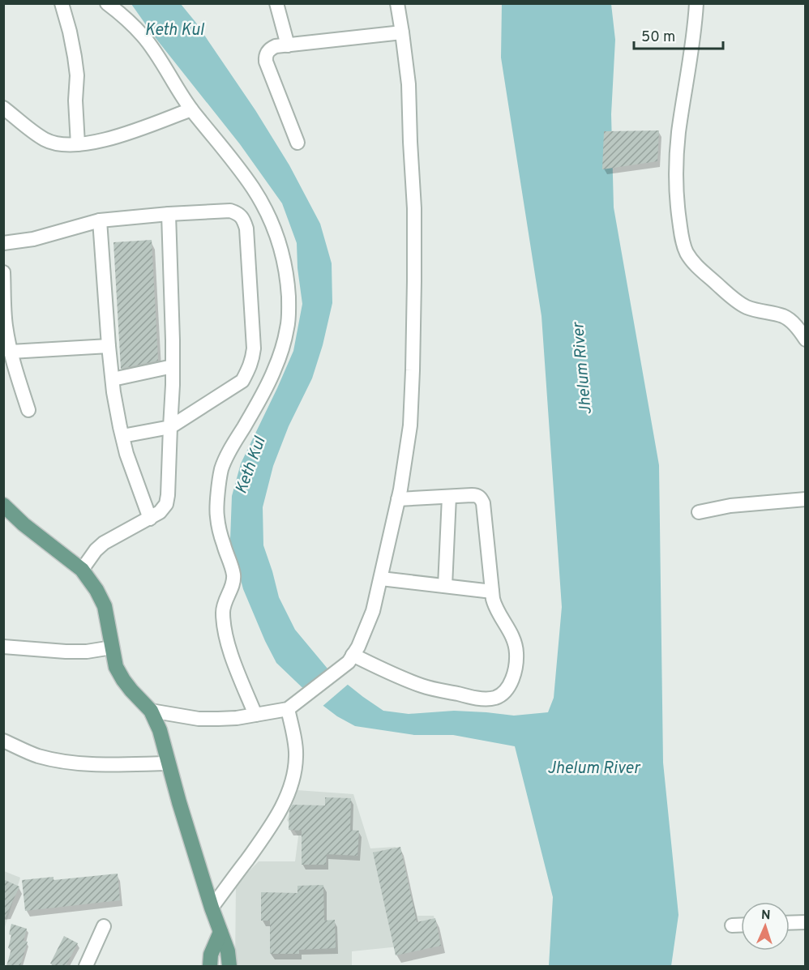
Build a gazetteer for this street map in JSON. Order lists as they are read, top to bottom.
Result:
{
  "water": ["Keth Kul", "Jhelum River"],
  "scale_bar": "50 m",
  "north": "top"
}
